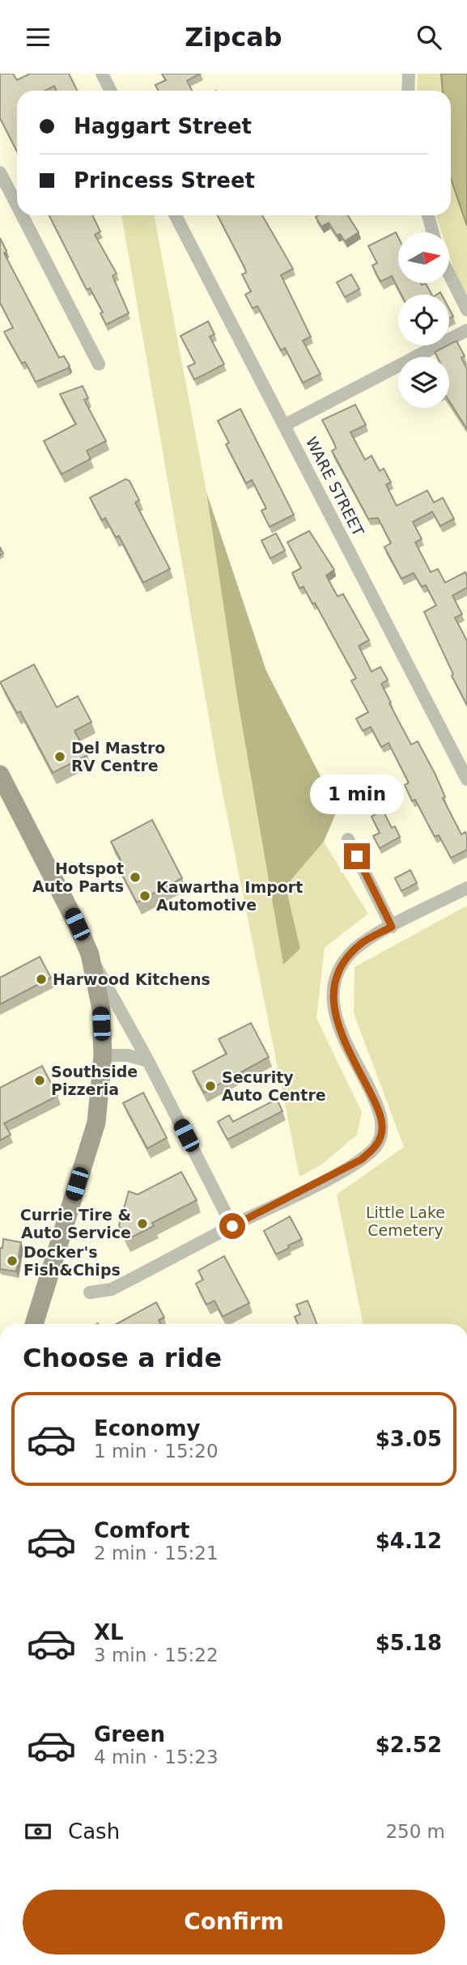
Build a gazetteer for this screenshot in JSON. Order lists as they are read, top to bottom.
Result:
{
  "streets": {
    "street": ["WARE STREET"]
  },
  "parks": ["Little Lake Cemetery"],
  "places": [
    "Del Mastro RV Centre",
    "Hotspot Auto Parts",
    "Kawartha Import Automotive",
    "Harwood Kitchens",
    "Southside Pizzeria",
    "Security Auto Centre",
    "Currie Tire & Auto Service",
    "Docker's Fish&Chips"
  ],
  "north": "right",
  "page": {
    "header": "Zipcab",
    "banner": ["Haggart Street", "Princess Street"],
    "bubble": "1 min",
    "heading": "Choose a ride",
    "list": [
      {
        "name": "Economy",
        "note": "1 min · 15:20",
        "value": "$3.05"
      },
      {
        "name": "Comfort",
        "note": "2 min · 15:21",
        "value": "$4.12"
      },
      {
        "name": "XL",
        "note": "3 min · 15:22",
        "value": "$5.18"
      },
      {
        "name": "Green",
        "note": "4 min · 15:23",
        "value": "$2.52"
      }
    ],
    "pay": ["Cash", "250 m"],
    "buttons": "Confirm"
  }
}
